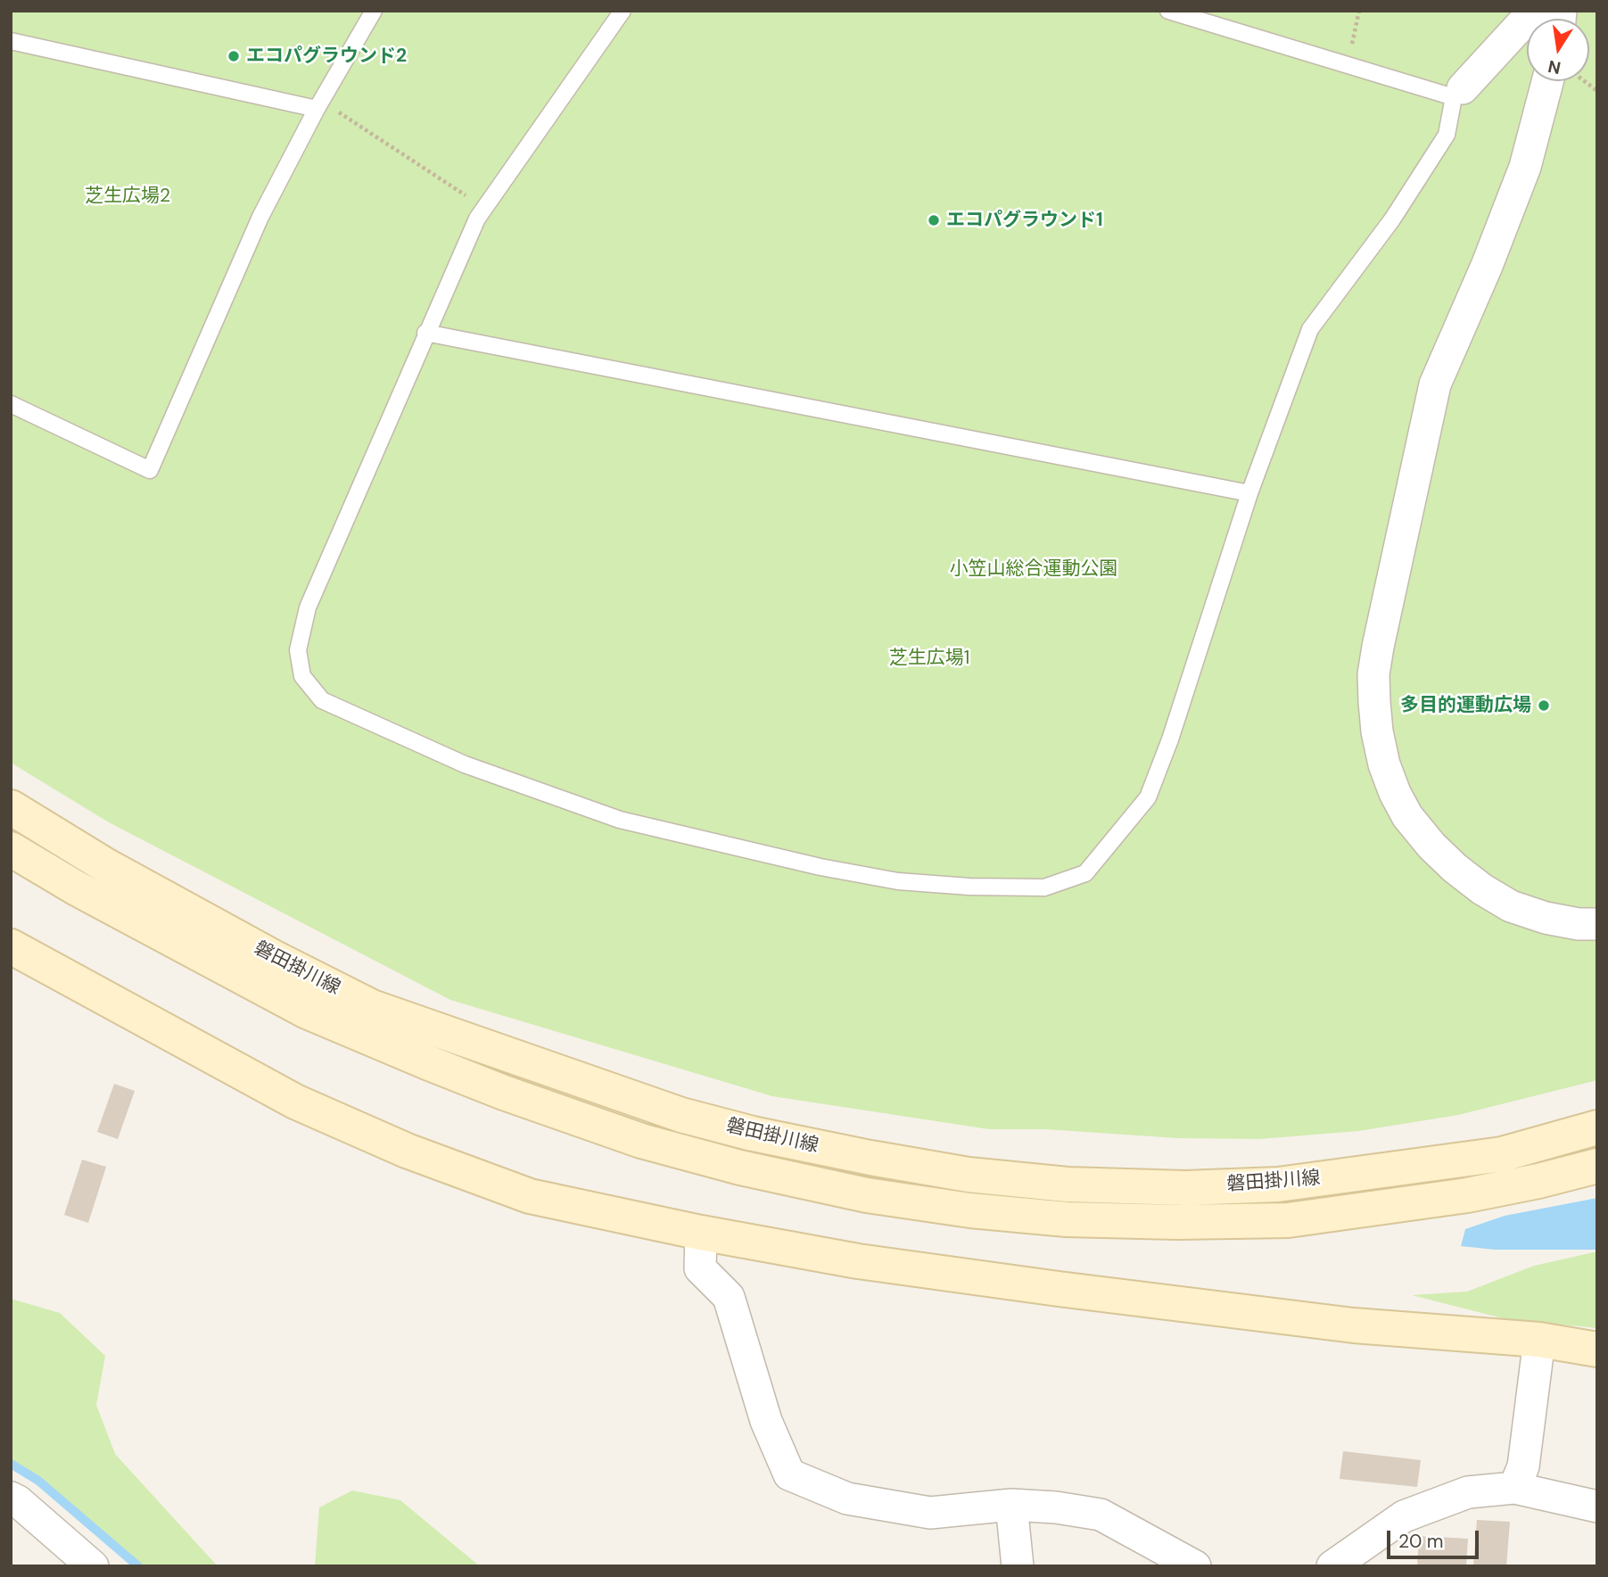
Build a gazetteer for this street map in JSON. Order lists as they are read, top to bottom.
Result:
{
  "streets": {
    "main road": ["磐田掛川線"]
  },
  "parks": ["芝生広場2", "小笠山総合運動公園", "芝生広場1"],
  "places": ["エコパグラウンド2", "エコパグラウンド1", "多目的運動広場"],
  "scale_bar": "20 m",
  "north": "bottom"
}
